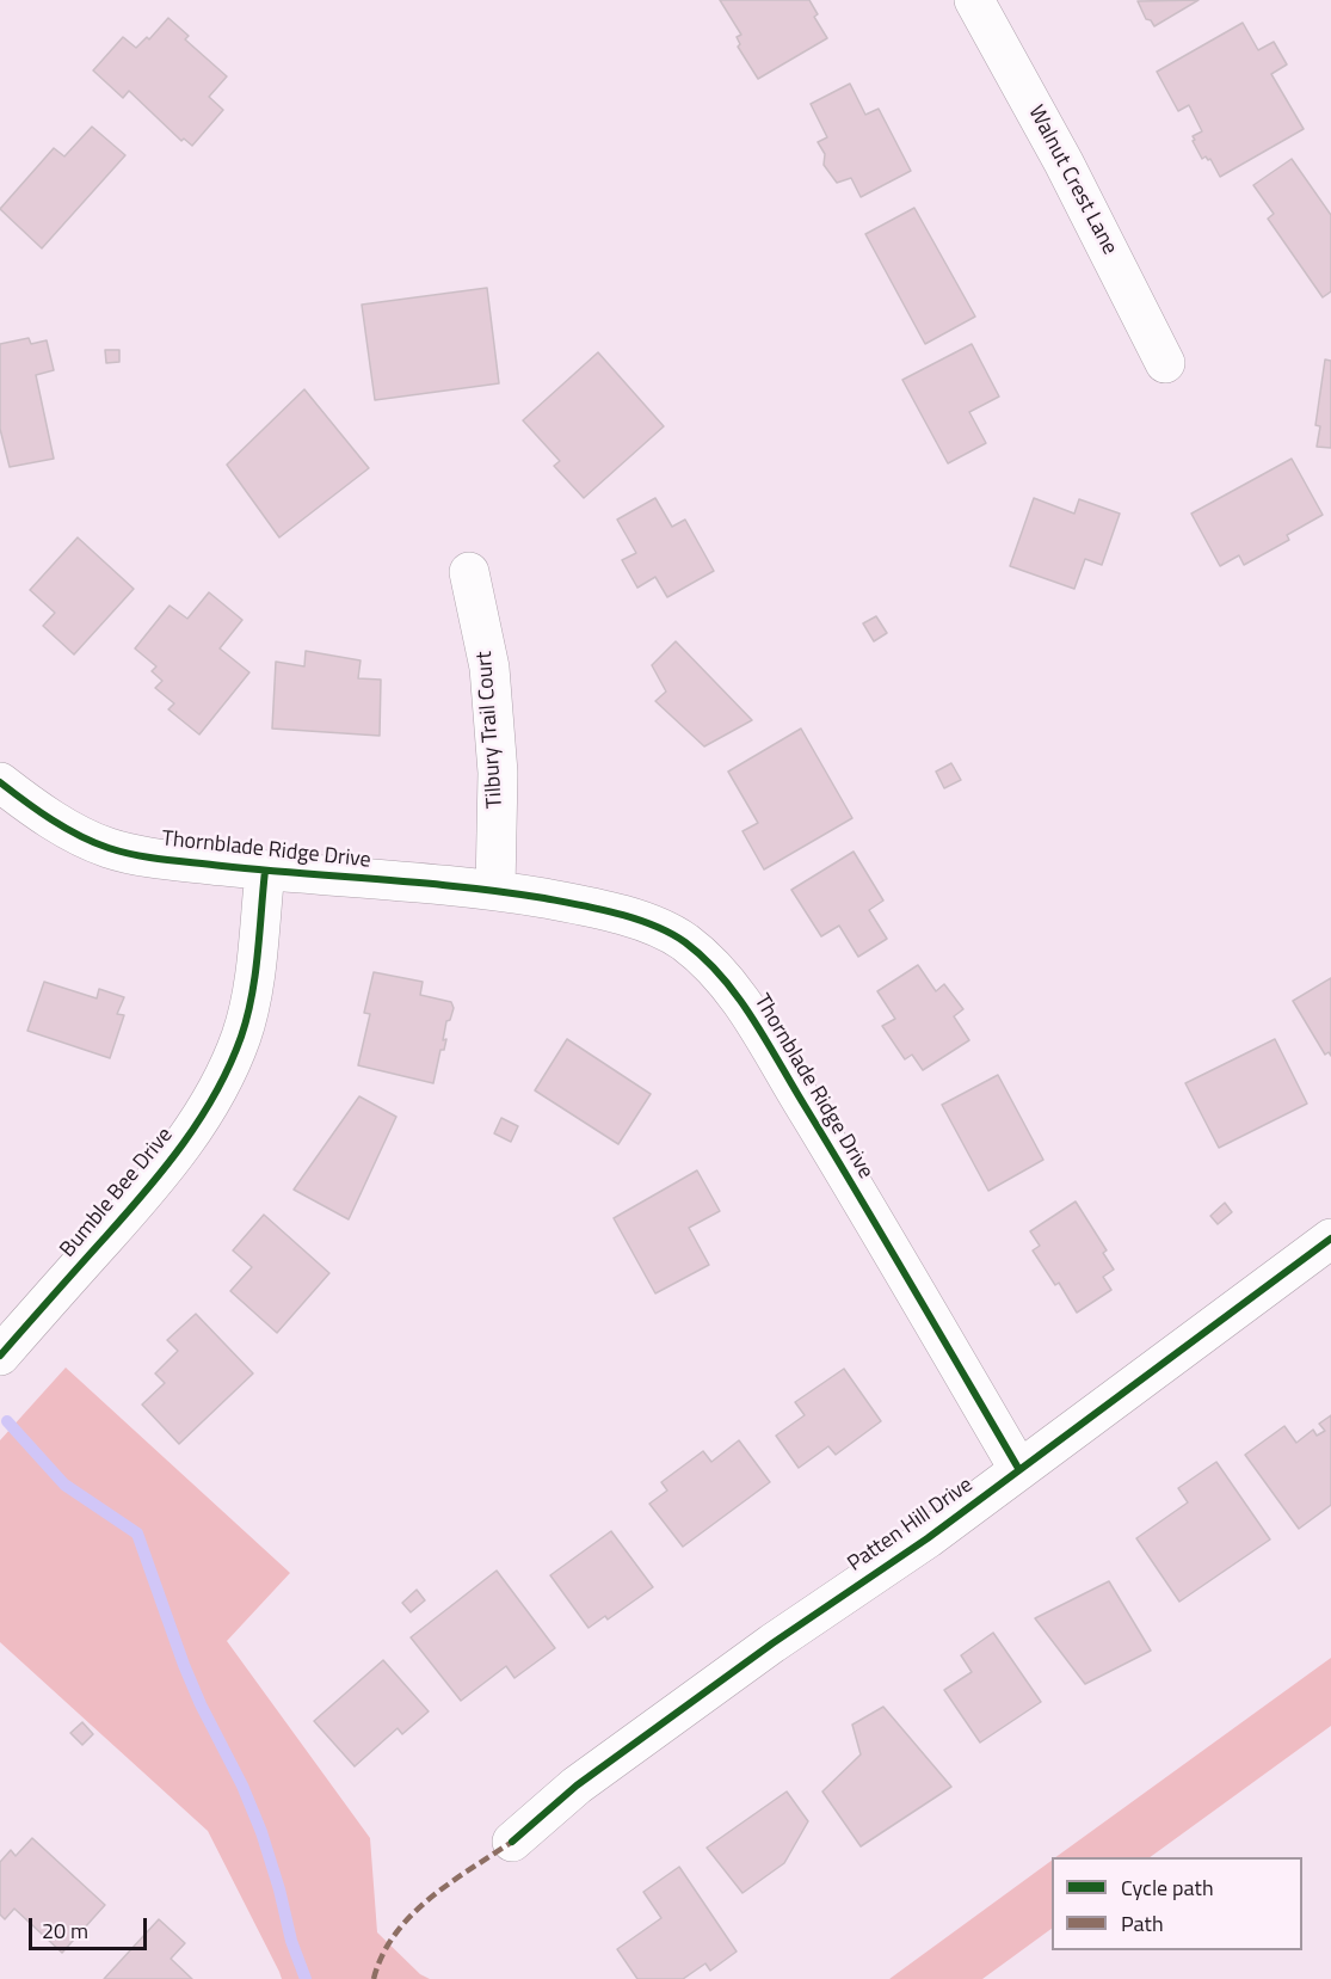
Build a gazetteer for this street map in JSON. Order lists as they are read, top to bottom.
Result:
{
  "streets": {
    "street": [
      "Walnut Crest Lane",
      "Tilbury Trail Court",
      "Thornblade Ridge Drive",
      "Bumble Bee Drive",
      "Patten Hill Drive"
    ]
  },
  "crossings": [
    ["Tilbury Trail Court", "Thornblade Ridge Drive"],
    ["Thornblade Ridge Drive", "Bumble Bee Drive"],
    ["Thornblade Ridge Drive", "Patten Hill Drive"]
  ],
  "legend": ["Cycle path", "Path"],
  "scale_bar": "20 m"
}
